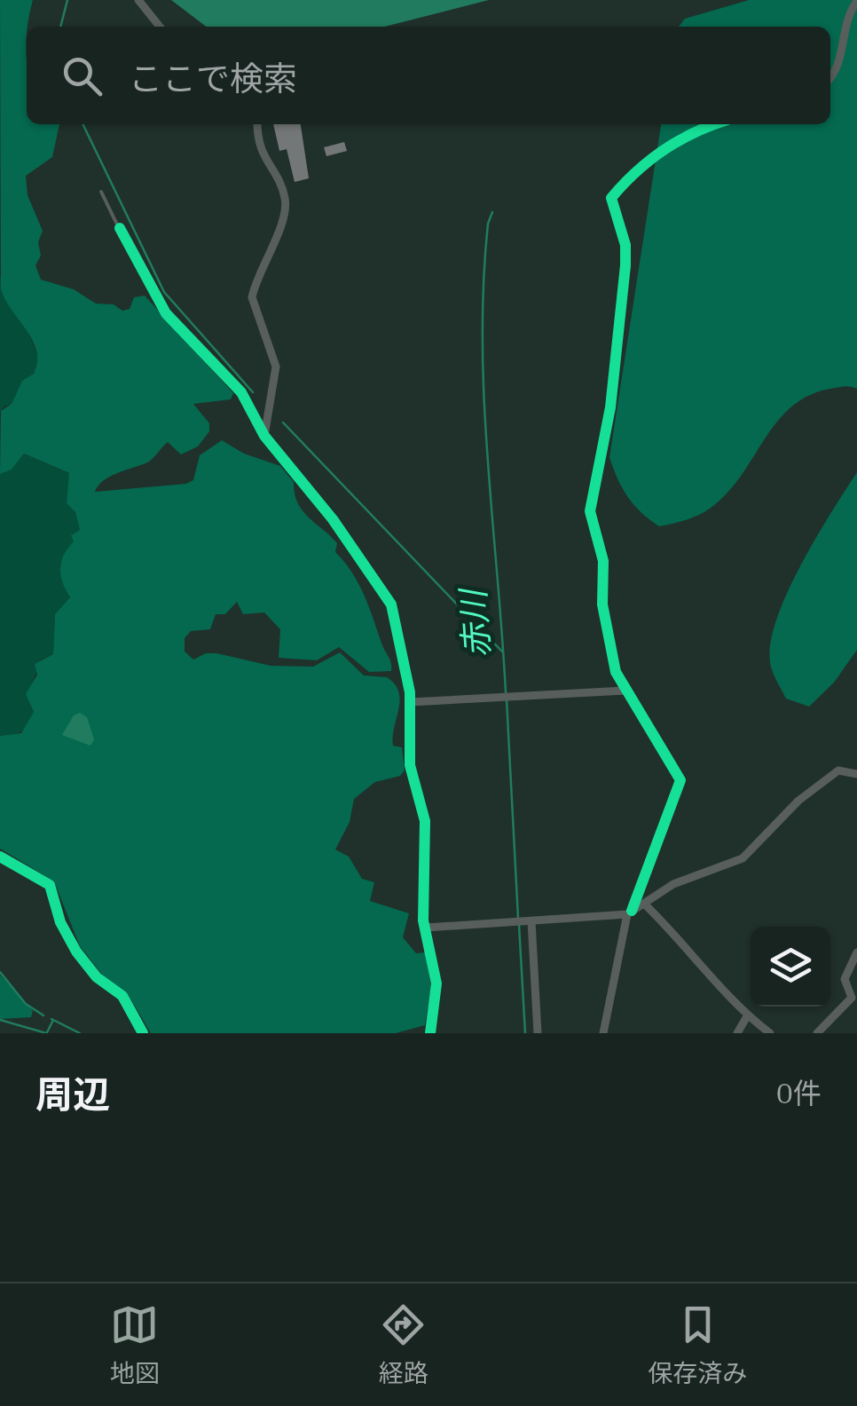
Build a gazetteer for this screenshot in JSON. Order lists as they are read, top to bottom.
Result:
{
  "water": ["赤川"],
  "page": {
    "search": "ここで検索",
    "heading": ["周辺", "0件"],
    "nav": ["地図", "経路", "保存済み"]
  }
}
